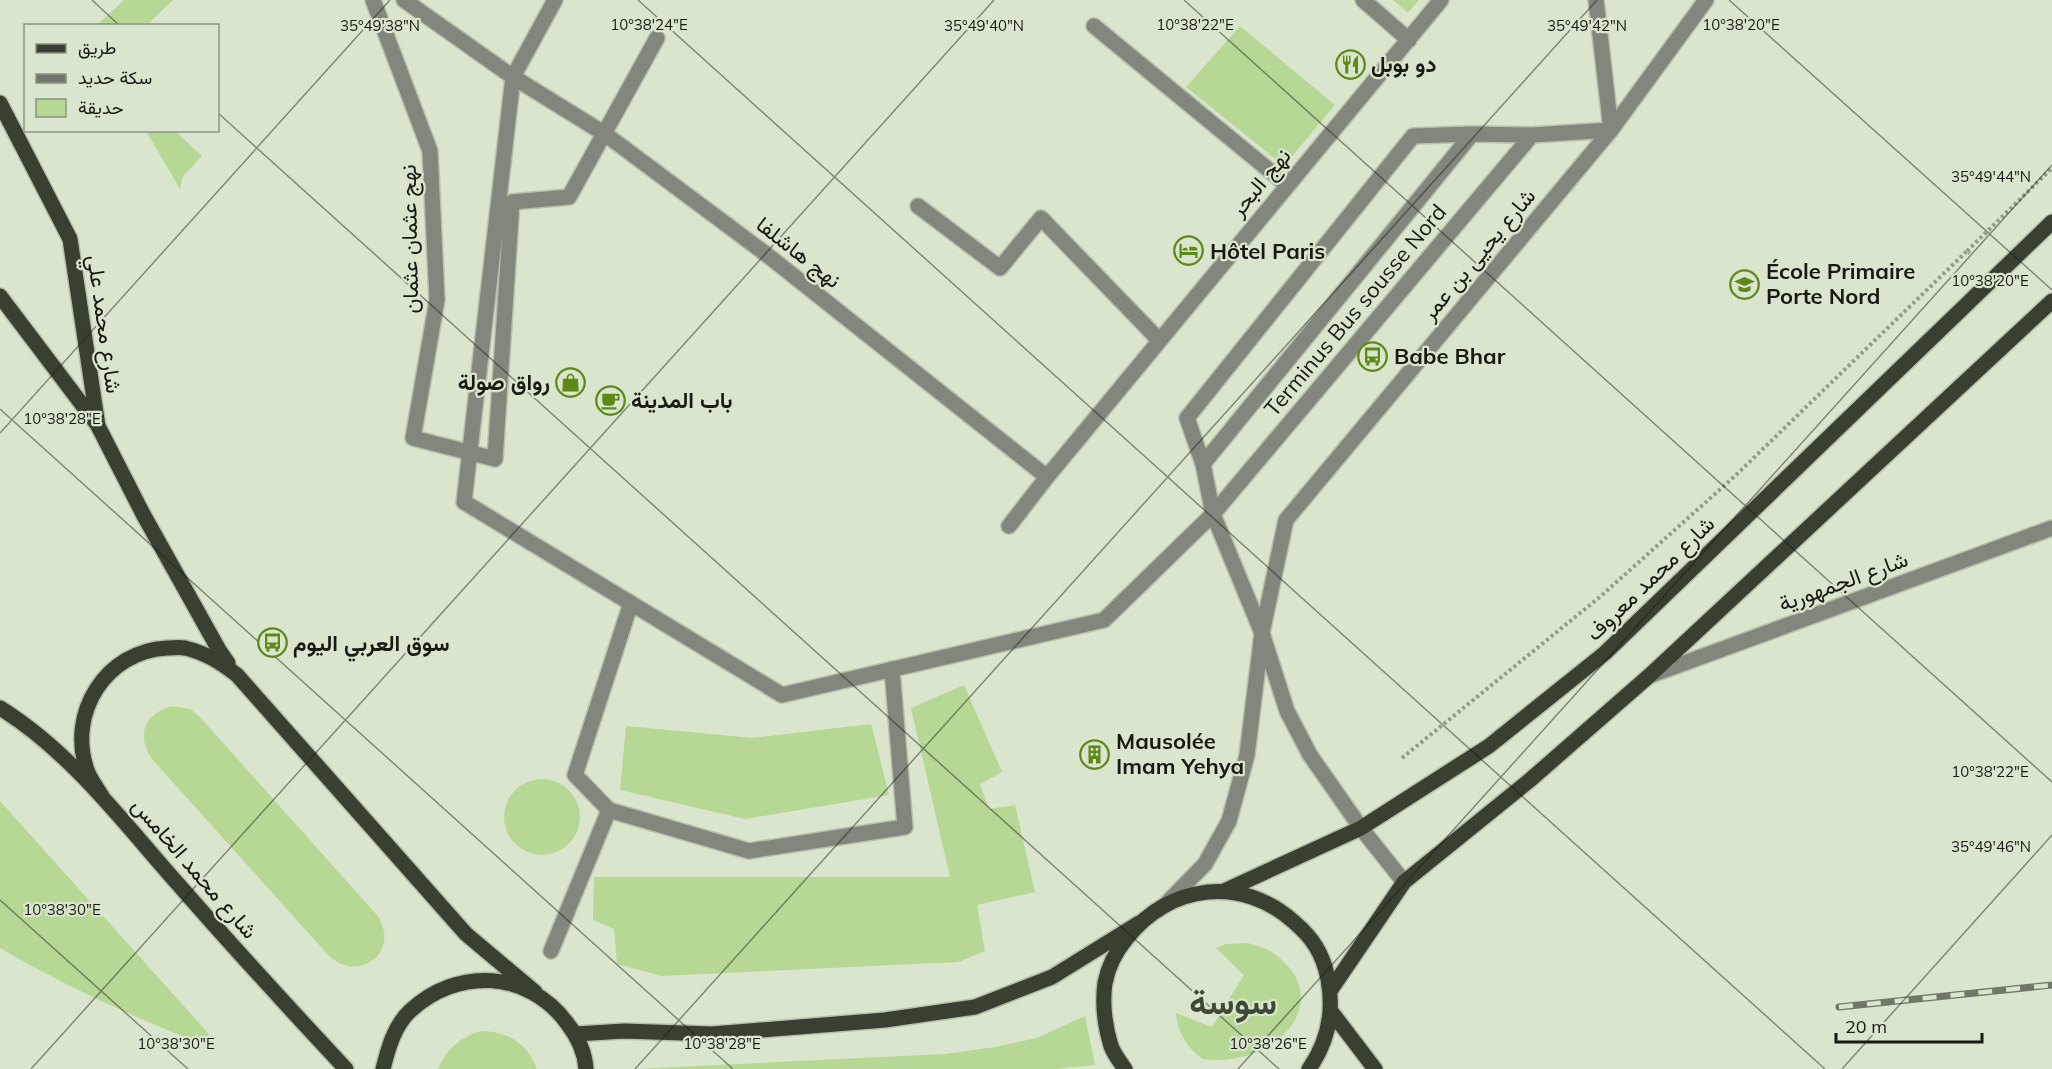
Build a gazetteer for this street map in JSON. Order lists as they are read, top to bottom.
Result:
{
  "streets": {
    "main road": ["شارع محمد علي", "شارع محمد معروف", "شارع محمد الخامس"],
    "street": [
      "نهج البحر",
      "نهج عثمان عثمان",
      "نهج هاشلفا",
      "شارع يحيى بن عمر",
      "Terminus Bus sousse Nord",
      "شارع الجمهورية"
    ]
  },
  "crossings": [
    ["نهج البحر", "نهج هاشلفا"],
    ["نهج عثمان عثمان", "نهج هاشلفا"],
    ["نهج عثمان عثمان", "Terminus Bus sousse Nord"]
  ],
  "districts": ["سوسة"],
  "places": {
    "restaurant": ["دو بوبل"],
    "hotel": ["Hôtel Paris"],
    "school or university": ["École Primaire Porte Nord"],
    "bus stop": ["Babe Bhar", "سوق العربي اليوم"],
    "shop": ["رواق صولة"],
    "cafe": ["باب المدينة"],
    "building": ["Mausolée Imam Yehya"]
  },
  "legend": ["طريق", "سكة حديد", "حديقة"],
  "scale_bar": "20 m",
  "coordinates": [
    "10°38'20\"E",
    "10°38'24\"E",
    "10°38'22\"E",
    "35°49'38\"N",
    "35°49'42\"N",
    "35°49'40\"N",
    "35°49'44\"N",
    "10°38'28\"E",
    "35°49'46\"N",
    "10°38'30\"E",
    "10°38'26\"E"
  ]
}
